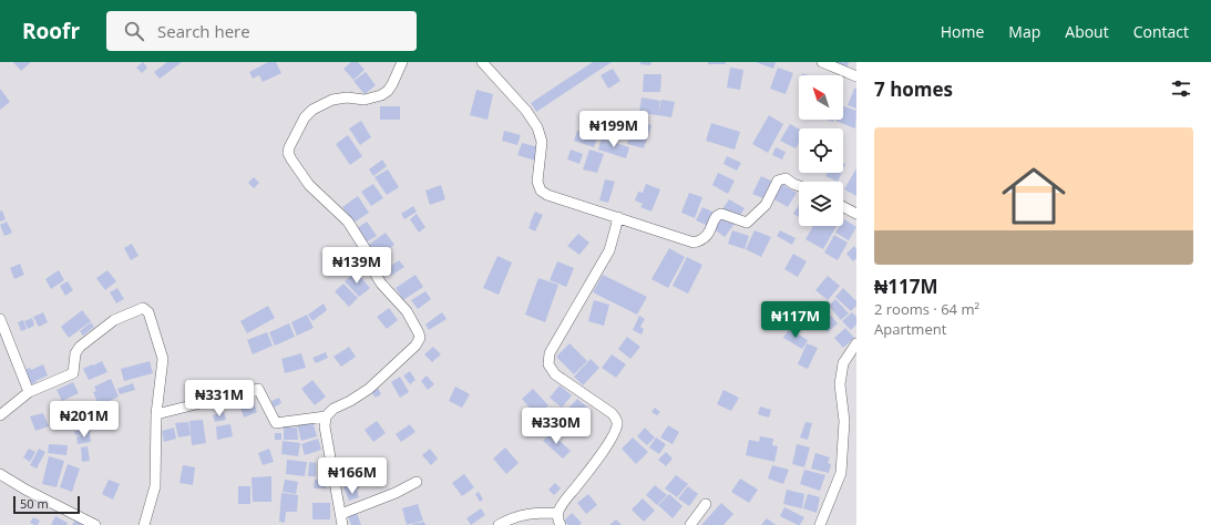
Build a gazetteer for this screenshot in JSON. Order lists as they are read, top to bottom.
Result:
{
  "scale_bar": "50 m",
  "north": "top left",
  "page": {
    "header": "Roofr",
    "search": "Search here",
    "nav": [
      "Home",
      "Map",
      "About",
      "Contact"
    ],
    "heading": "7 homes",
    "price": [
      "₦199M",
      "₦139M",
      "₦117M",
      "₦331M",
      "₦201M",
      "₦330M",
      "₦166M"
    ],
    "list": [
      {
        "name": "₦117M",
        "note": "2 rooms · 64 m² · Apartment"
      }
    ],
    "scale": "50 m"
  }
}
